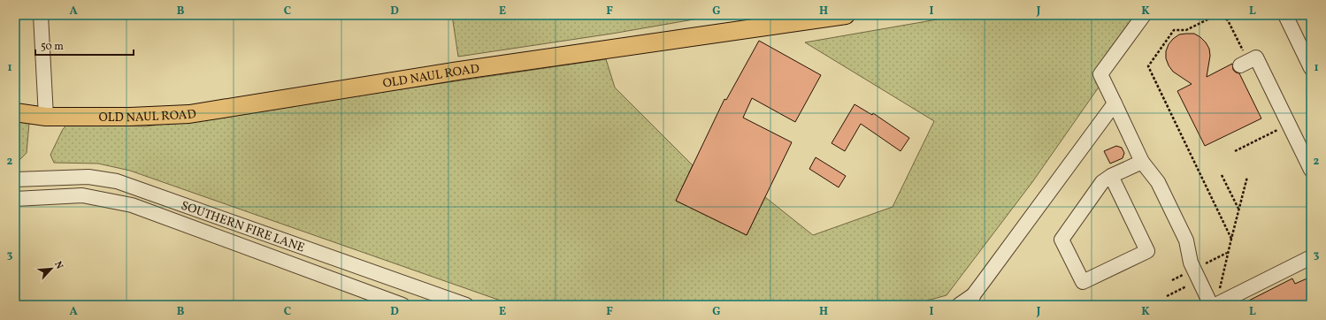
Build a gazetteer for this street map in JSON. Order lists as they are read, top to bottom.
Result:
{
  "streets": {
    "main road": ["OLD NAUL ROAD"],
    "street": ["SOUTHERN FIRE LANE"]
  },
  "scale_bar": "50 m",
  "north": "top right",
  "grid": {
    "columns": [
      "A",
      "B",
      "C",
      "D",
      "E",
      "F",
      "G",
      "H",
      "I",
      "J",
      "K",
      "L"
    ],
    "rows": ["1", "2", "3"]
  }
}
